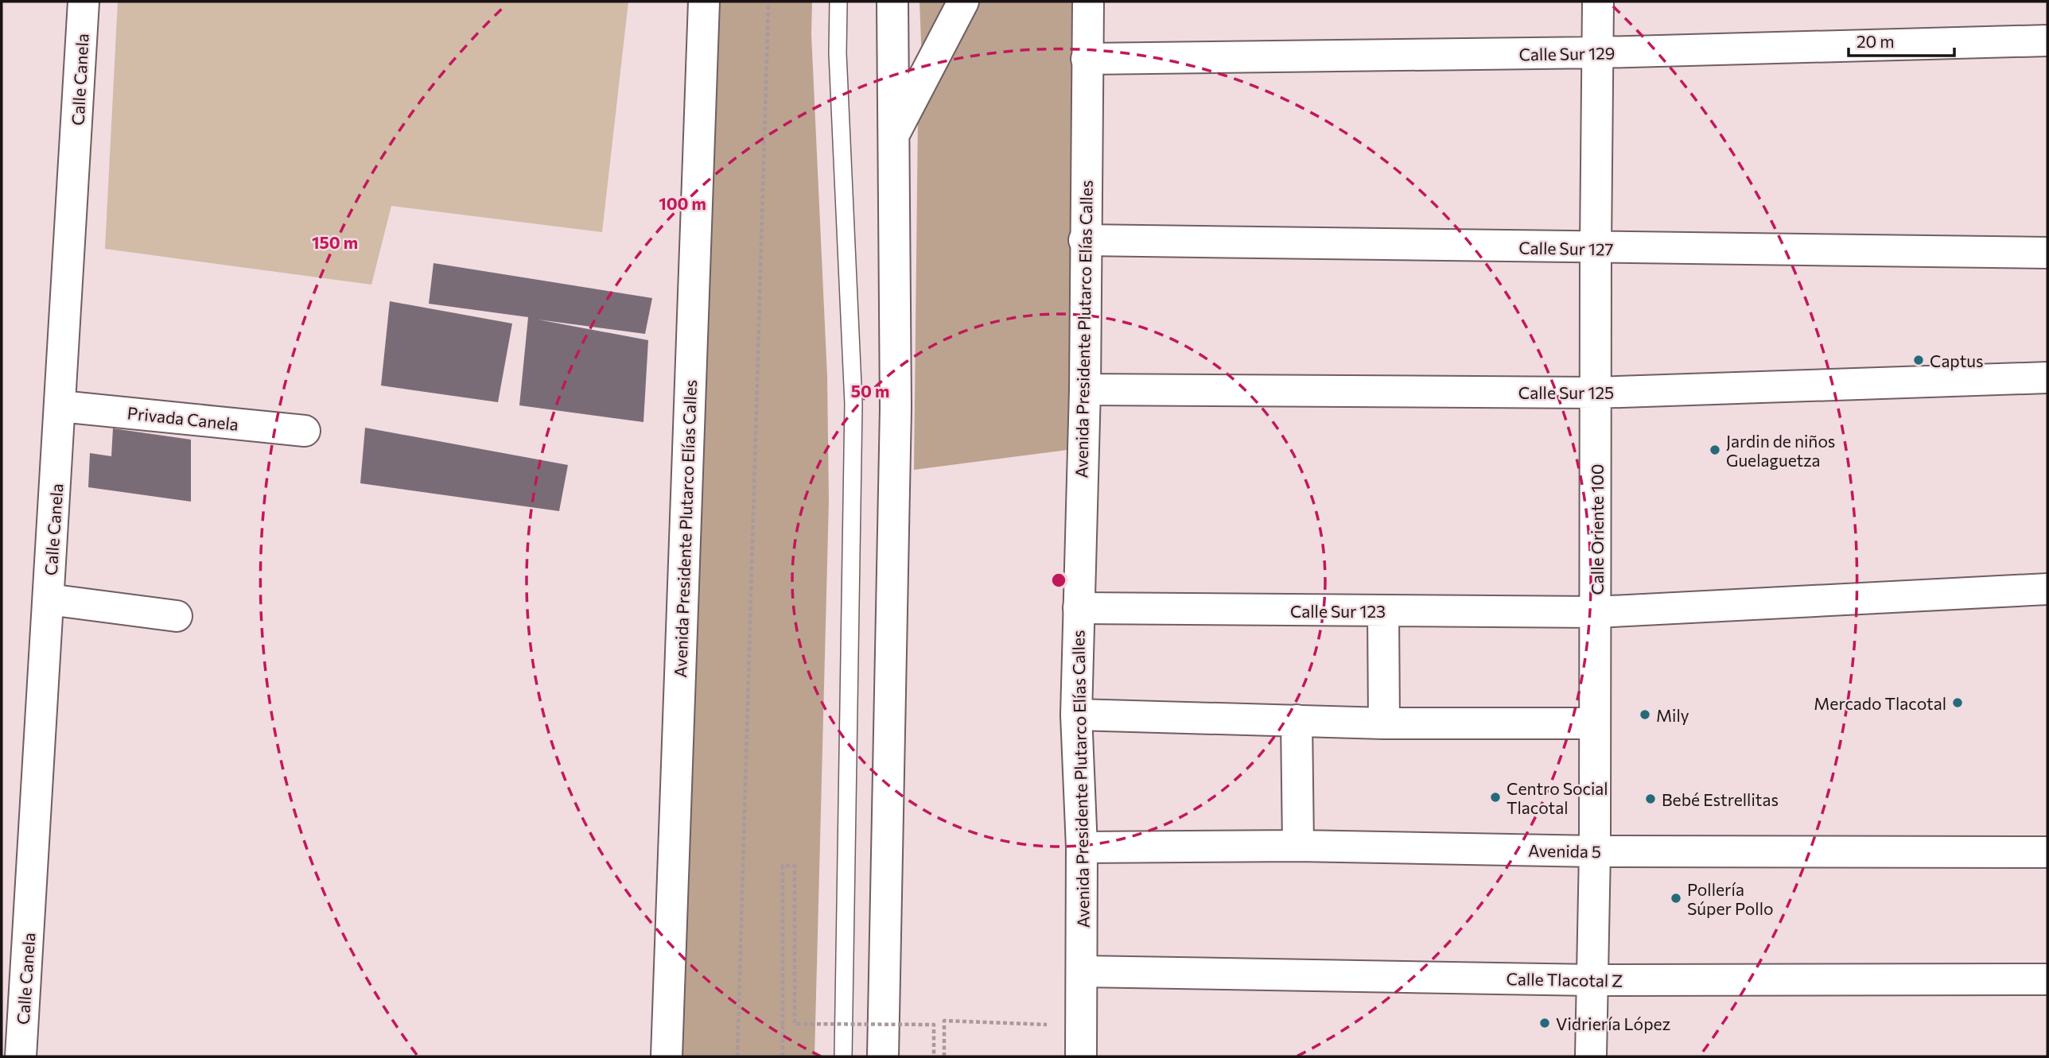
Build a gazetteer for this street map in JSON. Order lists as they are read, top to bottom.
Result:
{
  "streets": {
    "street": [
      "Calle Sur 129",
      "Calle Canela",
      "Calle Sur 127",
      "Avenida Presidente Plutarco Elías Calles",
      "Calle Sur 125",
      "Privada Canela",
      "Calle Oriente 100",
      "Calle Sur 123",
      "Avenida 5",
      "Calle Tlacotal Z"
    ]
  },
  "crossings": [
    ["Calle Sur 129", "Avenida Presidente Plutarco Elías Calles"],
    ["Calle Sur 129", "Calle Oriente 100"],
    ["Calle Canela", "Privada Canela"],
    ["Calle Sur 127", "Avenida Presidente Plutarco Elías Calles"],
    ["Calle Sur 127", "Calle Oriente 100"],
    ["Avenida Presidente Plutarco Elías Calles", "Calle Sur 125"],
    ["Avenida Presidente Plutarco Elías Calles", "Calle Sur 123"],
    ["Avenida Presidente Plutarco Elías Calles", "Avenida 5"],
    ["Avenida Presidente Plutarco Elías Calles", "Calle Tlacotal Z"],
    ["Calle Sur 125", "Calle Oriente 100"],
    ["Calle Oriente 100", "Calle Sur 123"],
    ["Calle Oriente 100", "Avenida 5"],
    ["Calle Oriente 100", "Calle Tlacotal Z"]
  ],
  "places": [
    "Captus",
    "Jardin de niños Guelaguetza",
    "Mercado Tlacotal",
    "Mily",
    "Centro Social Tlacotal",
    "Bebé Estrellitas",
    "Pollería Súper Pollo",
    "Vidriería López"
  ],
  "scale_bar": "20 m",
  "rings": ["100 m", "150 m", "50 m"]
}
